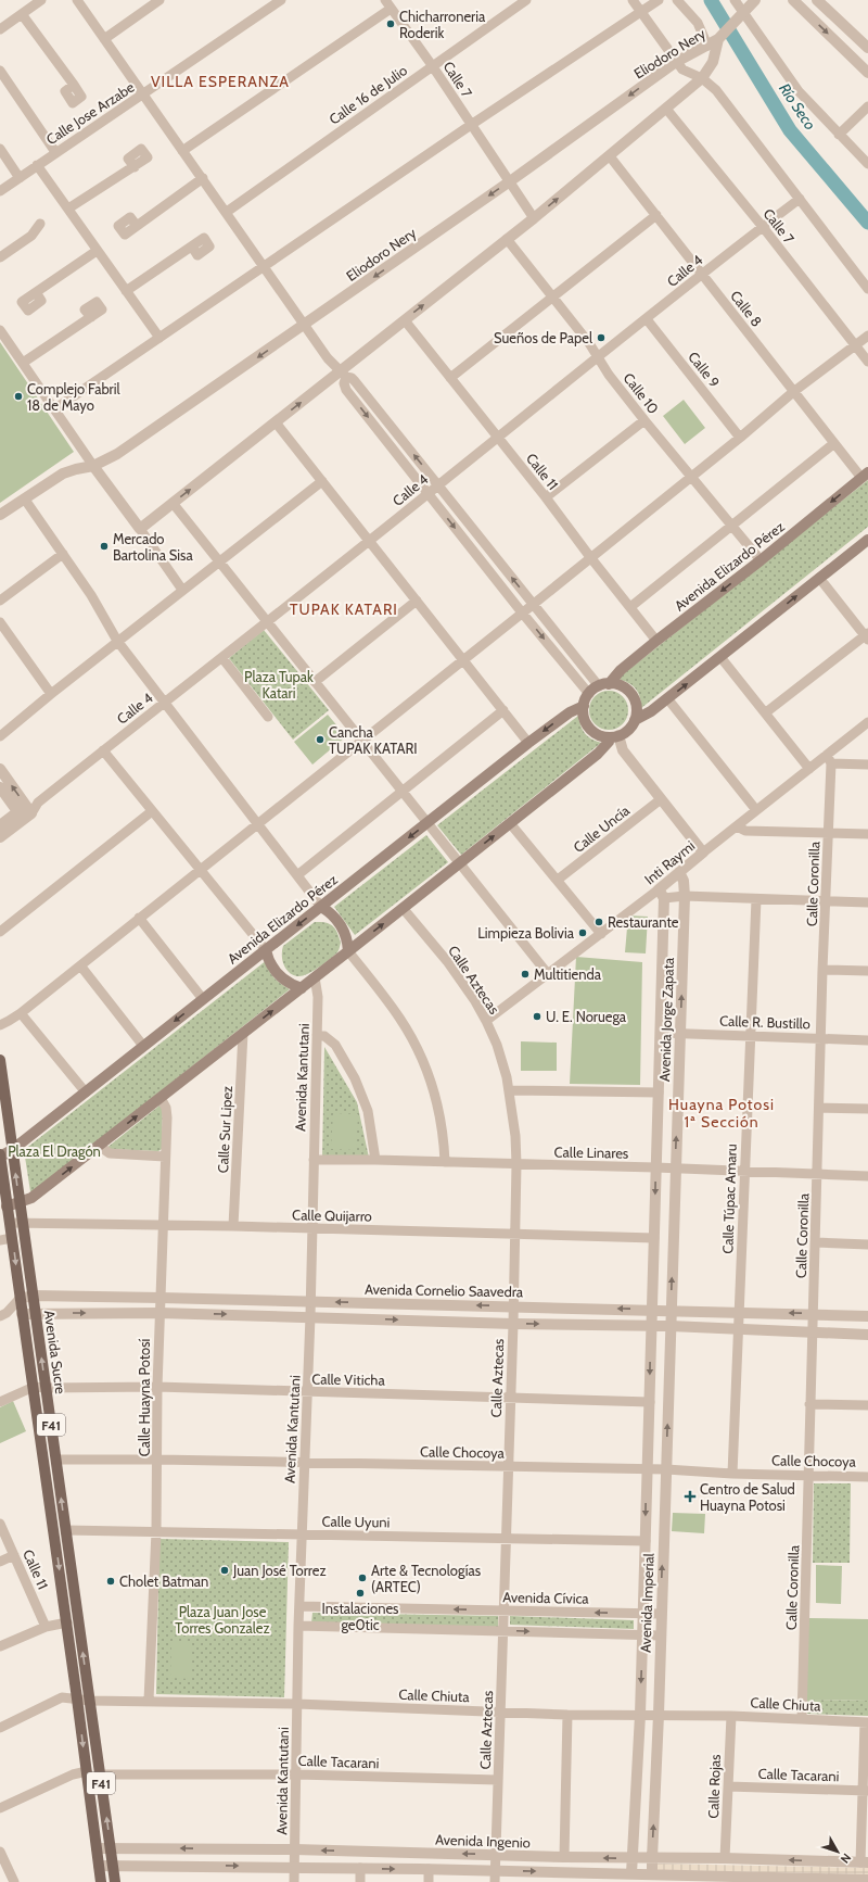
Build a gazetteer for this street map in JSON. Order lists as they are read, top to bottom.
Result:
{
  "streets": {
    "main road": ["Avenida Elizardo Pérez", "Avenida Sucre", "F41"],
    "street": [
      "Eliodoro Nery",
      "Calle 7",
      "Calle 16 de Julio",
      "Calle Jose Arzabe",
      "Calle 4",
      "Calle 8",
      "Calle 9",
      "Calle 10",
      "Calle 11",
      "Calle Uncía",
      "Inti Raymi",
      "Calle Coronilla",
      "Calle Aztecas",
      "Avenida Jorge Zapata",
      "Calle R. Bustillo",
      "Avenida Kantutani",
      "Calle Sur Lipez",
      "Calle Linares",
      "Calle Túpac Amaru",
      "Calle Quijarro",
      "Avenida Cornelio Saavedra",
      "Calle Viticha",
      "Calle Huayna Potosí",
      "Calle Chocoya",
      "Calle Uyuni",
      "Avenida Cívica",
      "Avenida Imperial",
      "Calle Chiuta",
      "Calle Tacarani",
      "Calle Rojas",
      "Avenida Ingenio"
    ]
  },
  "crossings": [
    ["Eliodoro Nery", "Calle 7"],
    ["Eliodoro Nery", "Calle 8"],
    ["Eliodoro Nery", "Calle 10"],
    ["Eliodoro Nery", "Calle 11"],
    ["Calle 7", "Calle 16 de Julio"],
    ["Calle 7", "Calle 4"],
    ["Calle 4", "Calle 8"],
    ["Calle 4", "Calle 9"],
    ["Calle 4", "Calle 10"],
    ["Calle 4", "Calle 11"],
    ["Calle 8", "Avenida Elizardo Pérez"],
    ["Calle 10", "Avenida Elizardo Pérez"],
    ["Calle 11", "Avenida Elizardo Pérez"],
    ["Avenida Elizardo Pérez", "Avenida Sucre"],
    ["Inti Raymi", "Calle Coronilla"],
    ["Inti Raymi", "Calle Aztecas"],
    ["Inti Raymi", "Avenida Jorge Zapata"],
    ["Calle Coronilla", "Calle R. Bustillo"],
    ["Calle Coronilla", "Calle Linares"],
    ["Calle Coronilla", "Avenida Cornelio Saavedra"],
    ["Calle Coronilla", "Calle Chocoya"],
    ["Calle Coronilla", "Calle Chiuta"],
    ["Calle Aztecas", "Calle Linares"],
    ["Calle Aztecas", "Calle Quijarro"],
    ["Calle Aztecas", "Avenida Cornelio Saavedra"],
    ["Calle Aztecas", "Calle Viticha"],
    ["Calle Aztecas", "Calle Chocoya"],
    ["Calle Aztecas", "Calle Uyuni"],
    ["Calle Aztecas", "Avenida Cívica"],
    ["Calle Aztecas", "Calle Chiuta"],
    ["Calle Aztecas", "Calle Tacarani"],
    ["Calle Aztecas", "Avenida Ingenio"],
    ["Avenida Jorge Zapata", "Calle R. Bustillo"],
    ["Avenida Jorge Zapata", "Calle Linares"],
    ["Avenida Jorge Zapata", "Calle Quijarro"],
    ["Avenida Jorge Zapata", "Avenida Cornelio Saavedra"],
    ["Avenida Jorge Zapata", "Avenida Imperial"],
    ["Calle R. Bustillo", "Calle Túpac Amaru"],
    ["Avenida Kantutani", "Calle Linares"],
    ["Avenida Kantutani", "Calle Quijarro"],
    ["Avenida Kantutani", "Avenida Cornelio Saavedra"],
    ["Avenida Kantutani", "Calle Viticha"],
    ["Avenida Kantutani", "Calle Chocoya"],
    ["Avenida Kantutani", "Calle Uyuni"],
    ["Avenida Kantutani", "Avenida Cívica"],
    ["Avenida Kantutani", "Calle Chiuta"],
    ["Avenida Kantutani", "Calle Tacarani"],
    ["Avenida Kantutani", "Avenida Ingenio"],
    ["Calle Sur Lipez", "Calle Quijarro"],
    ["Calle Linares", "Calle Túpac Amaru"],
    ["Calle Túpac Amaru", "Avenida Cornelio Saavedra"],
    ["Calle Túpac Amaru", "Calle Chocoya"],
    ["Calle Quijarro", "Avenida Sucre"],
    ["Calle Quijarro", "Calle Huayna Potosí"],
    ["Avenida Cornelio Saavedra", "Avenida Sucre"],
    ["Avenida Cornelio Saavedra", "Calle Huayna Potosí"],
    ["Avenida Sucre", "Calle Viticha"],
    ["Avenida Sucre", "F41"],
    ["Avenida Sucre", "Calle Chocoya"],
    ["Avenida Sucre", "Calle Uyuni"],
    ["Avenida Sucre", "Calle Chiuta"],
    ["Calle Viticha", "Calle Huayna Potosí"],
    ["Calle Viticha", "Avenida Imperial"],
    ["Calle Huayna Potosí", "Calle Chocoya"],
    ["Calle Huayna Potosí", "Calle Uyuni"],
    ["Calle Huayna Potosí", "Calle Chiuta"],
    ["F41", "Calle Chiuta"],
    ["F41", "Calle Tacarani"],
    ["F41", "Avenida Ingenio"],
    ["Calle Chocoya", "Avenida Imperial"],
    ["Calle Uyuni", "Avenida Imperial"],
    ["Avenida Cívica", "Avenida Imperial"],
    ["Avenida Imperial", "Calle Chiuta"],
    ["Avenida Imperial", "Avenida Ingenio"],
    ["Calle Chiuta", "Calle Rojas"],
    ["Calle Tacarani", "Calle Rojas"],
    ["Calle Rojas", "Avenida Ingenio"]
  ],
  "districts": ["VILLA ESPERANZA", "TUPAK KATARI", "Huayna Potosi 1ª Sección"],
  "water": ["Río Seco"],
  "parks": ["Plaza Tupak Katari", "Plaza El Dragón", "Plaza Juan Jose Torres Gonzalez"],
  "places": {
    "other": [
      "Chicharroneria Roderik",
      "Sueños de Papel",
      "Complejo Fabril 18 de Mayo",
      "Mercado Bartolina Sisa",
      "Cancha TUPAK KATARI",
      "Restaurante",
      "Limpieza Bolivia",
      "Multitienda",
      "U. E. Noruega",
      "Juan José Torrez",
      "Arte & Tecnologías (ARTEC)",
      "Cholet Batman",
      "Instalaciones ge0tic"
    ],
    "health": ["Centro de Salud Huayna Potosi"]
  },
  "north": "bottom right"
}
